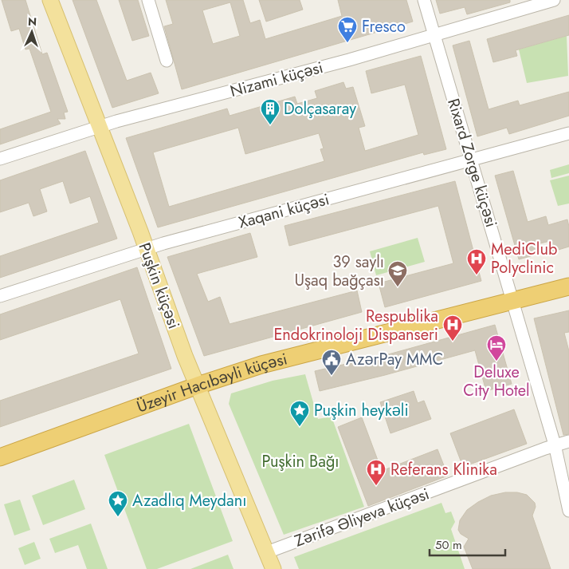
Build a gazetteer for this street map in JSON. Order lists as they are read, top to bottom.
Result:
{
  "streets": {
    "highway": ["Üzeyir Hacıbəyli küçəsi"],
    "main road": ["Puşkin küçəsi"],
    "street": [
      "Nizami küçəsi",
      "Rixard Zorge küçəsi",
      "Xaqani küçəsi",
      "Zərifə Əliyeva küçəsi"
    ]
  },
  "crossings": [
    ["Nizami küçəsi", "Rixard Zorge küçəsi"],
    ["Nizami küçəsi", "Puşkin küçəsi"],
    ["Rixard Zorge küçəsi", "Xaqani küçəsi"],
    ["Rixard Zorge küçəsi", "Üzeyir Hacıbəyli küçəsi"],
    ["Rixard Zorge küçəsi", "Zərifə Əliyeva küçəsi"],
    ["Xaqani küçəsi", "Puşkin küçəsi"],
    ["Puşkin küçəsi", "Üzeyir Hacıbəyli küçəsi"],
    ["Puşkin küçəsi", "Zərifə Əliyeva küçəsi"]
  ],
  "parks": ["Puşkin Bağı"],
  "places": {
    "supermarket": ["Fresco"],
    "building": ["Dolçasaray"],
    "hospital": ["MediClub Polyclinic", "Respublika Endokrinoloji Dispanseri", "Referans Klinika"],
    "school or university": ["39 saylı Uşaq bağçası"],
    "hotel": ["Deluxe City Hotel"],
    "public building": ["AzərPay MMC"],
    "place": ["Puşkin heykəli", "Azadlıq Meydanı"]
  },
  "scale_bar": "50 m",
  "north": "top"
}
